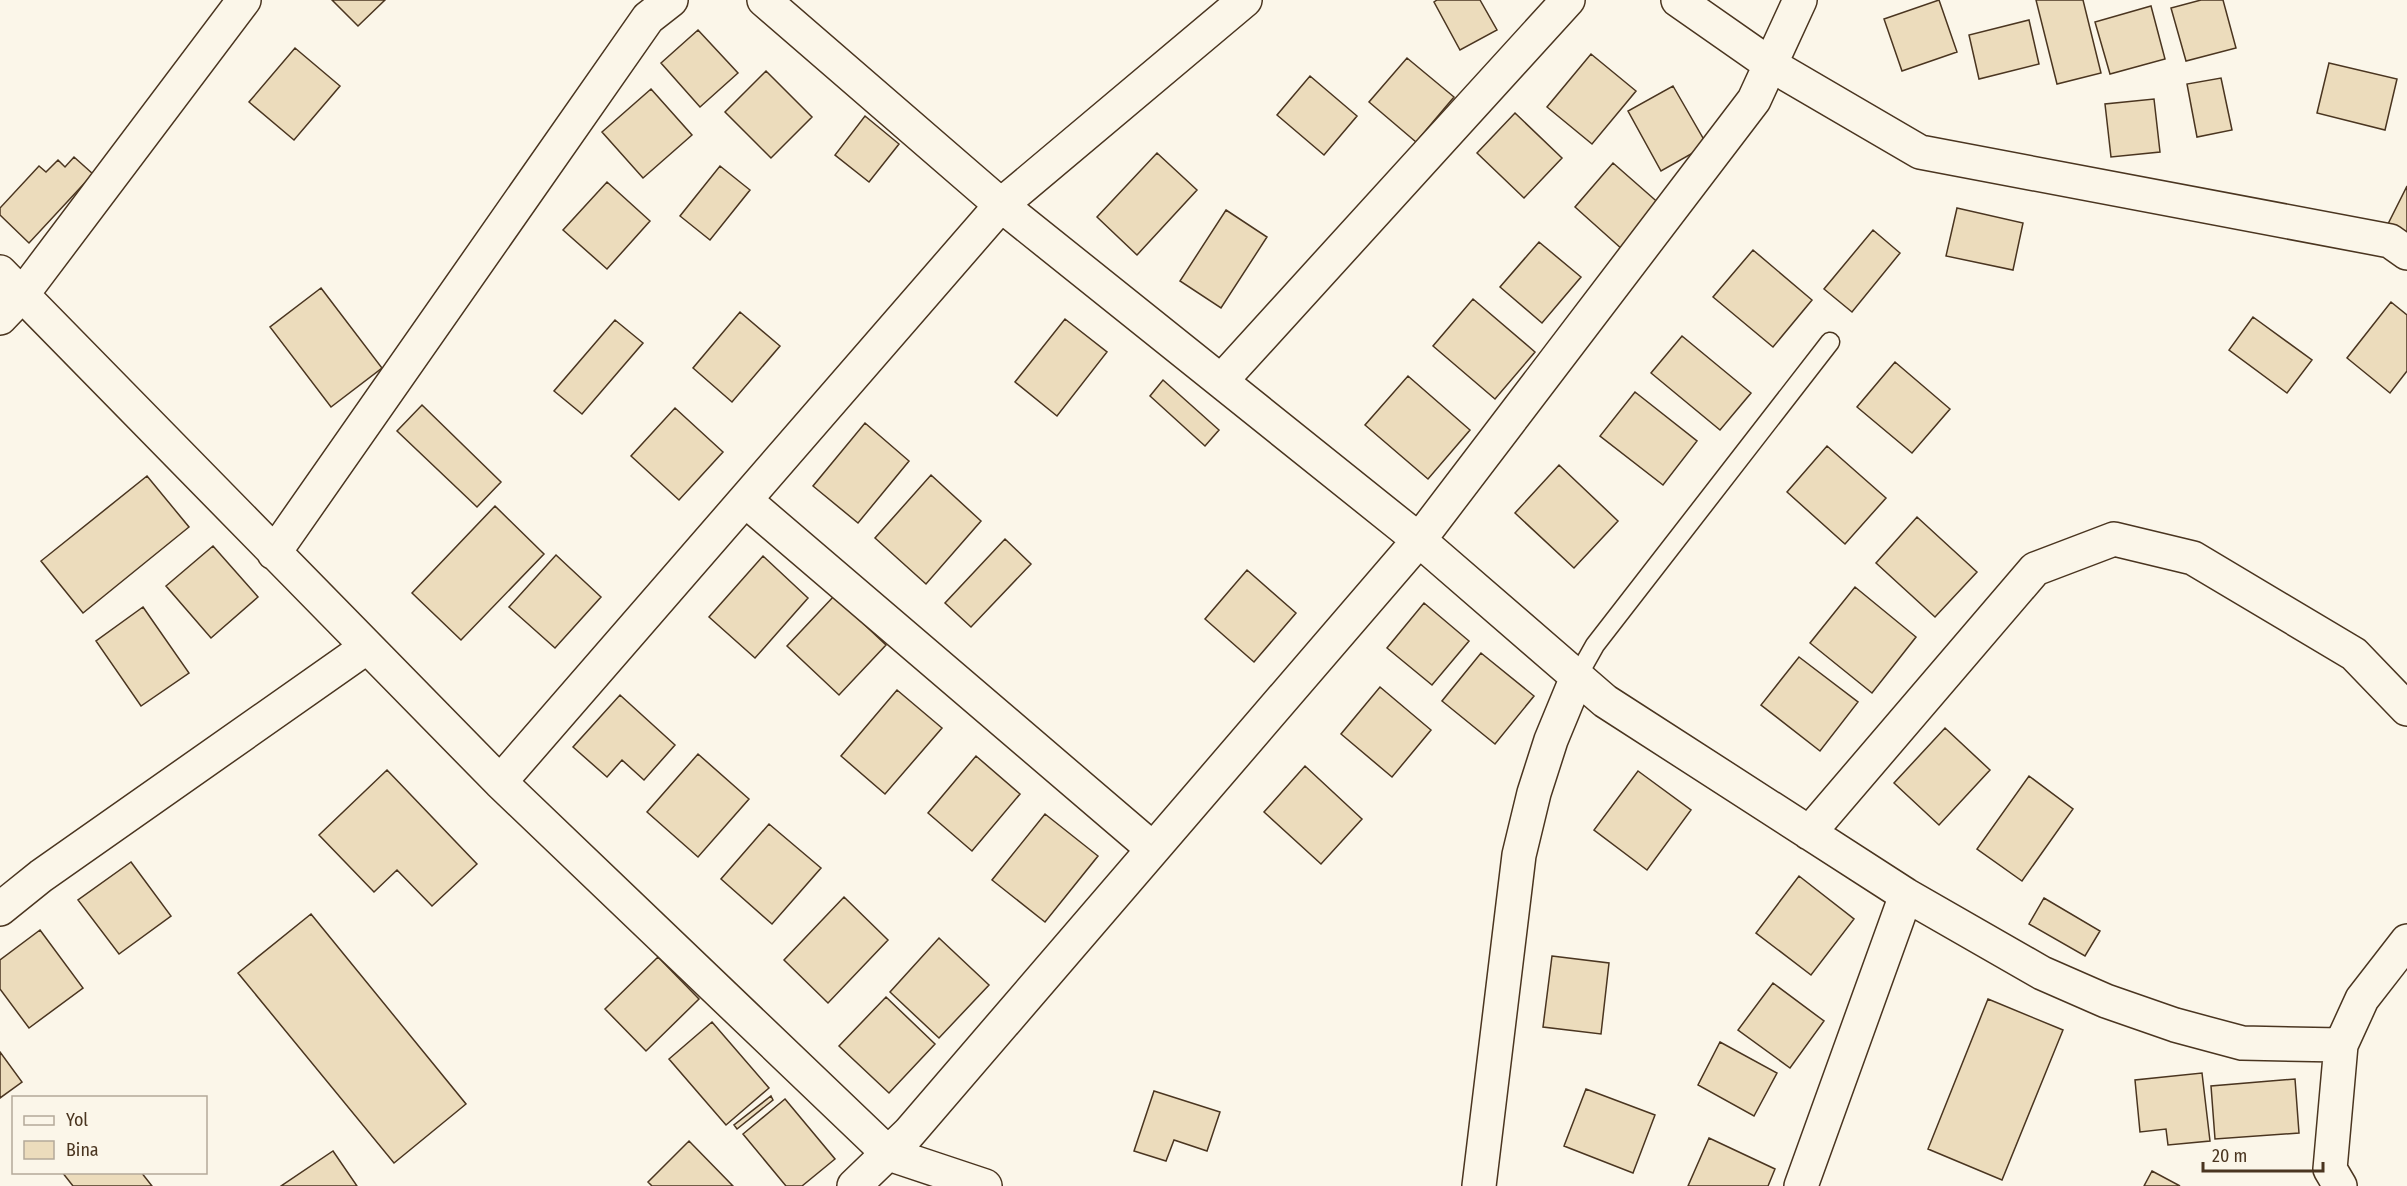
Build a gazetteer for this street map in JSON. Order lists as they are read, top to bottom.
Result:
{
  "legend": ["Yol", "Bina"],
  "scale_bar": "20 m"
}
